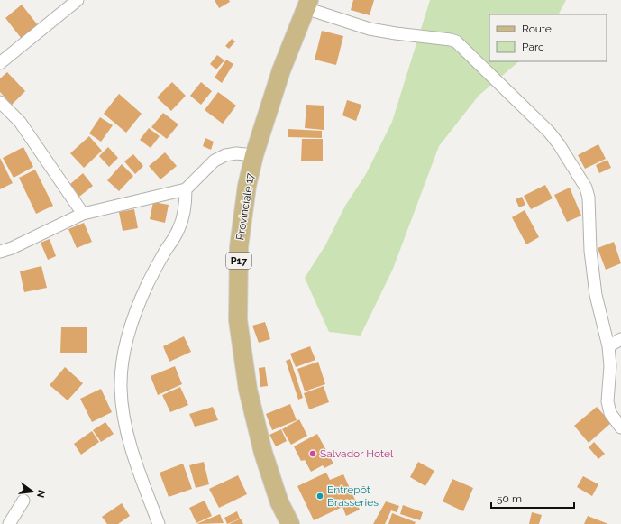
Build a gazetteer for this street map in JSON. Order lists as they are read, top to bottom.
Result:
{
  "streets": {
    "main road": ["Provinciale 17", "P17"]
  },
  "places": ["Salvador Hotel", "Entrepôt Brasseries"],
  "legend": ["Route", "Parc"],
  "scale_bar": "50 m",
  "north": "right"
}
